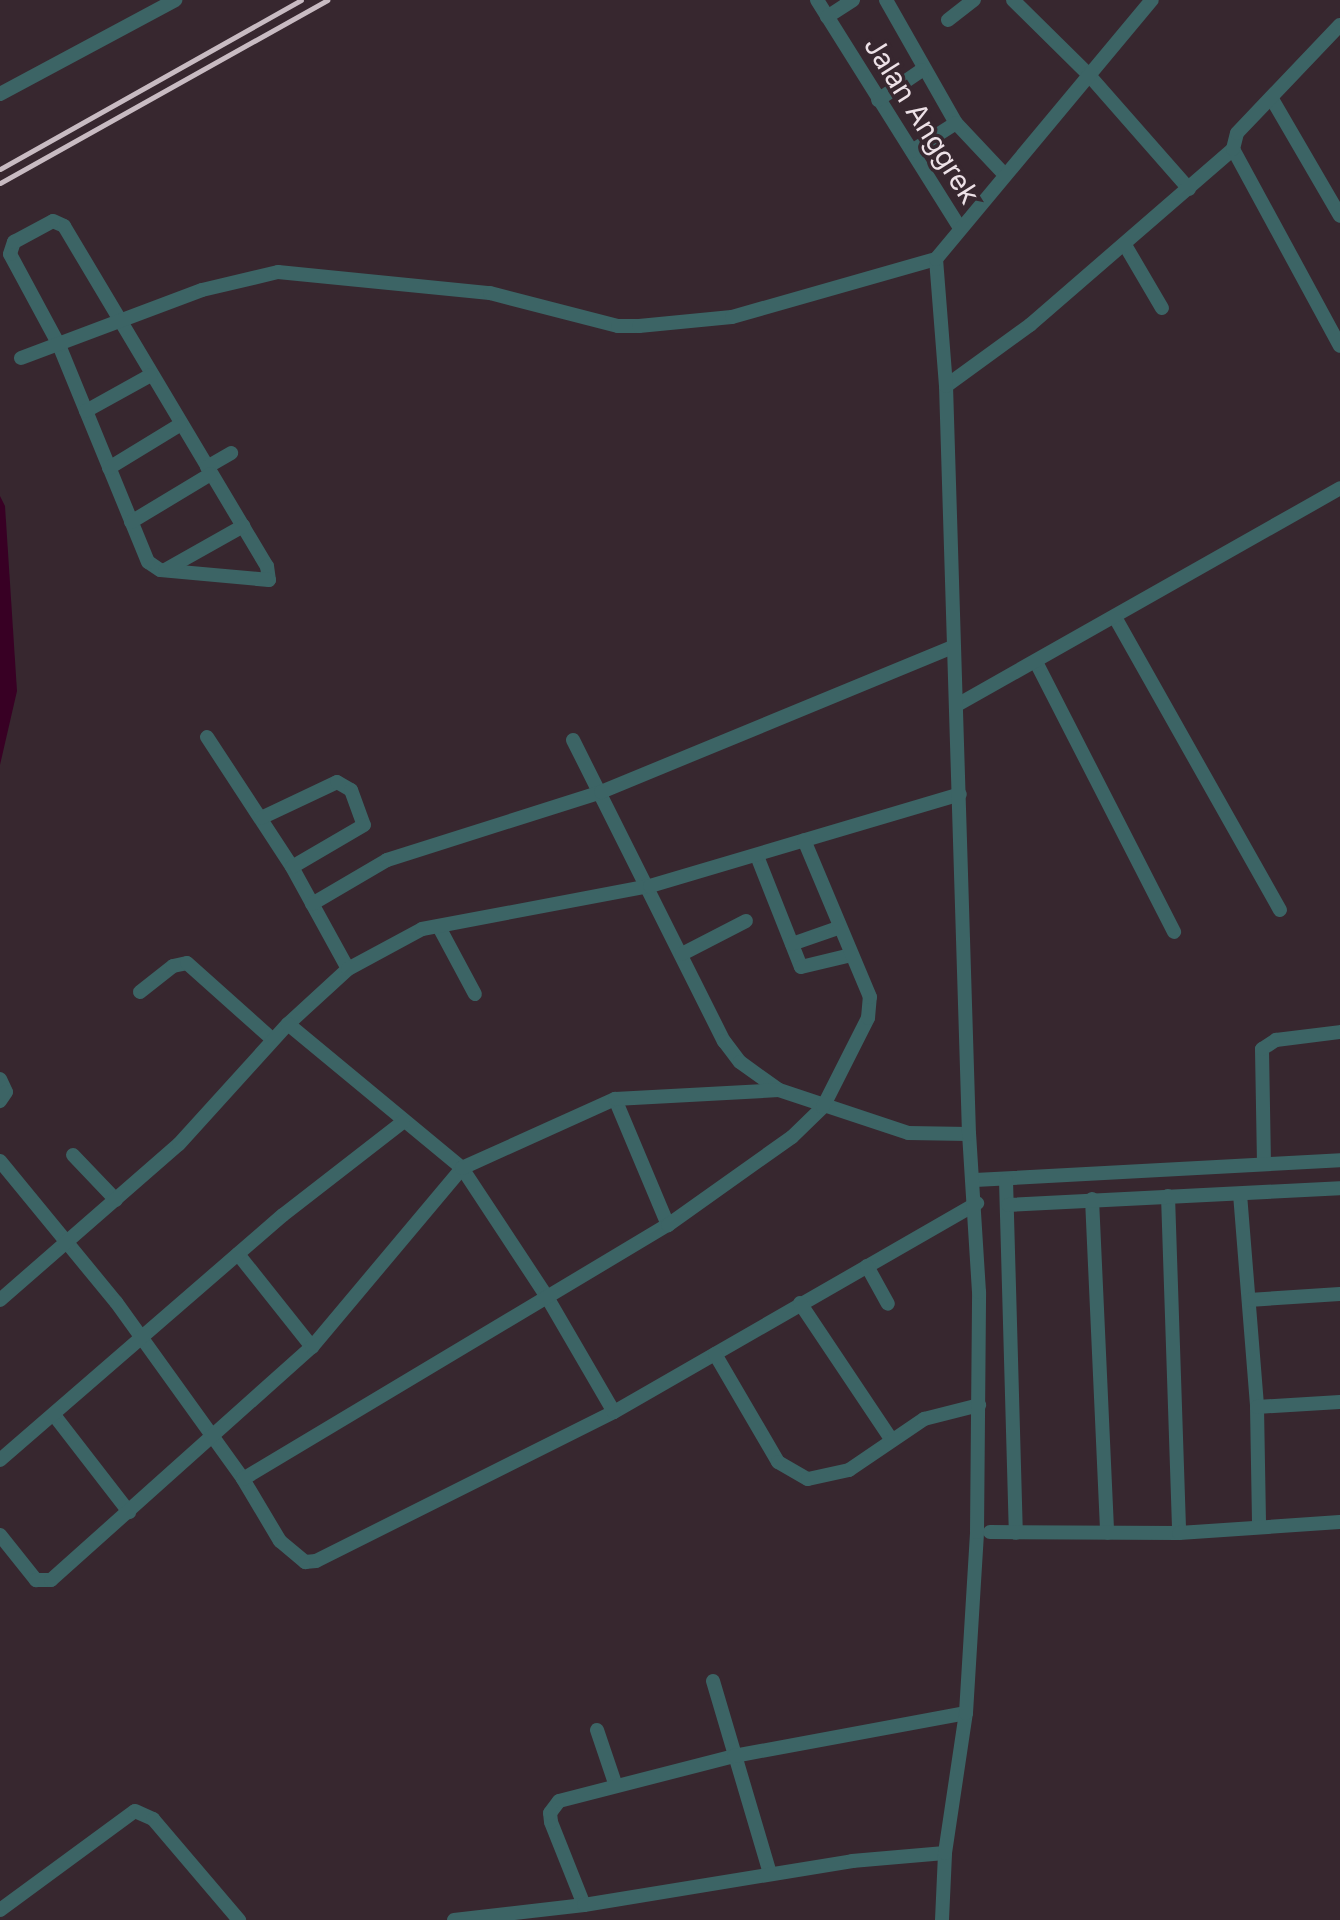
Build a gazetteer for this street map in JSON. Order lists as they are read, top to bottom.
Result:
{
  "streets": {
    "street": ["Jalan Anggrek"]
  }
}
